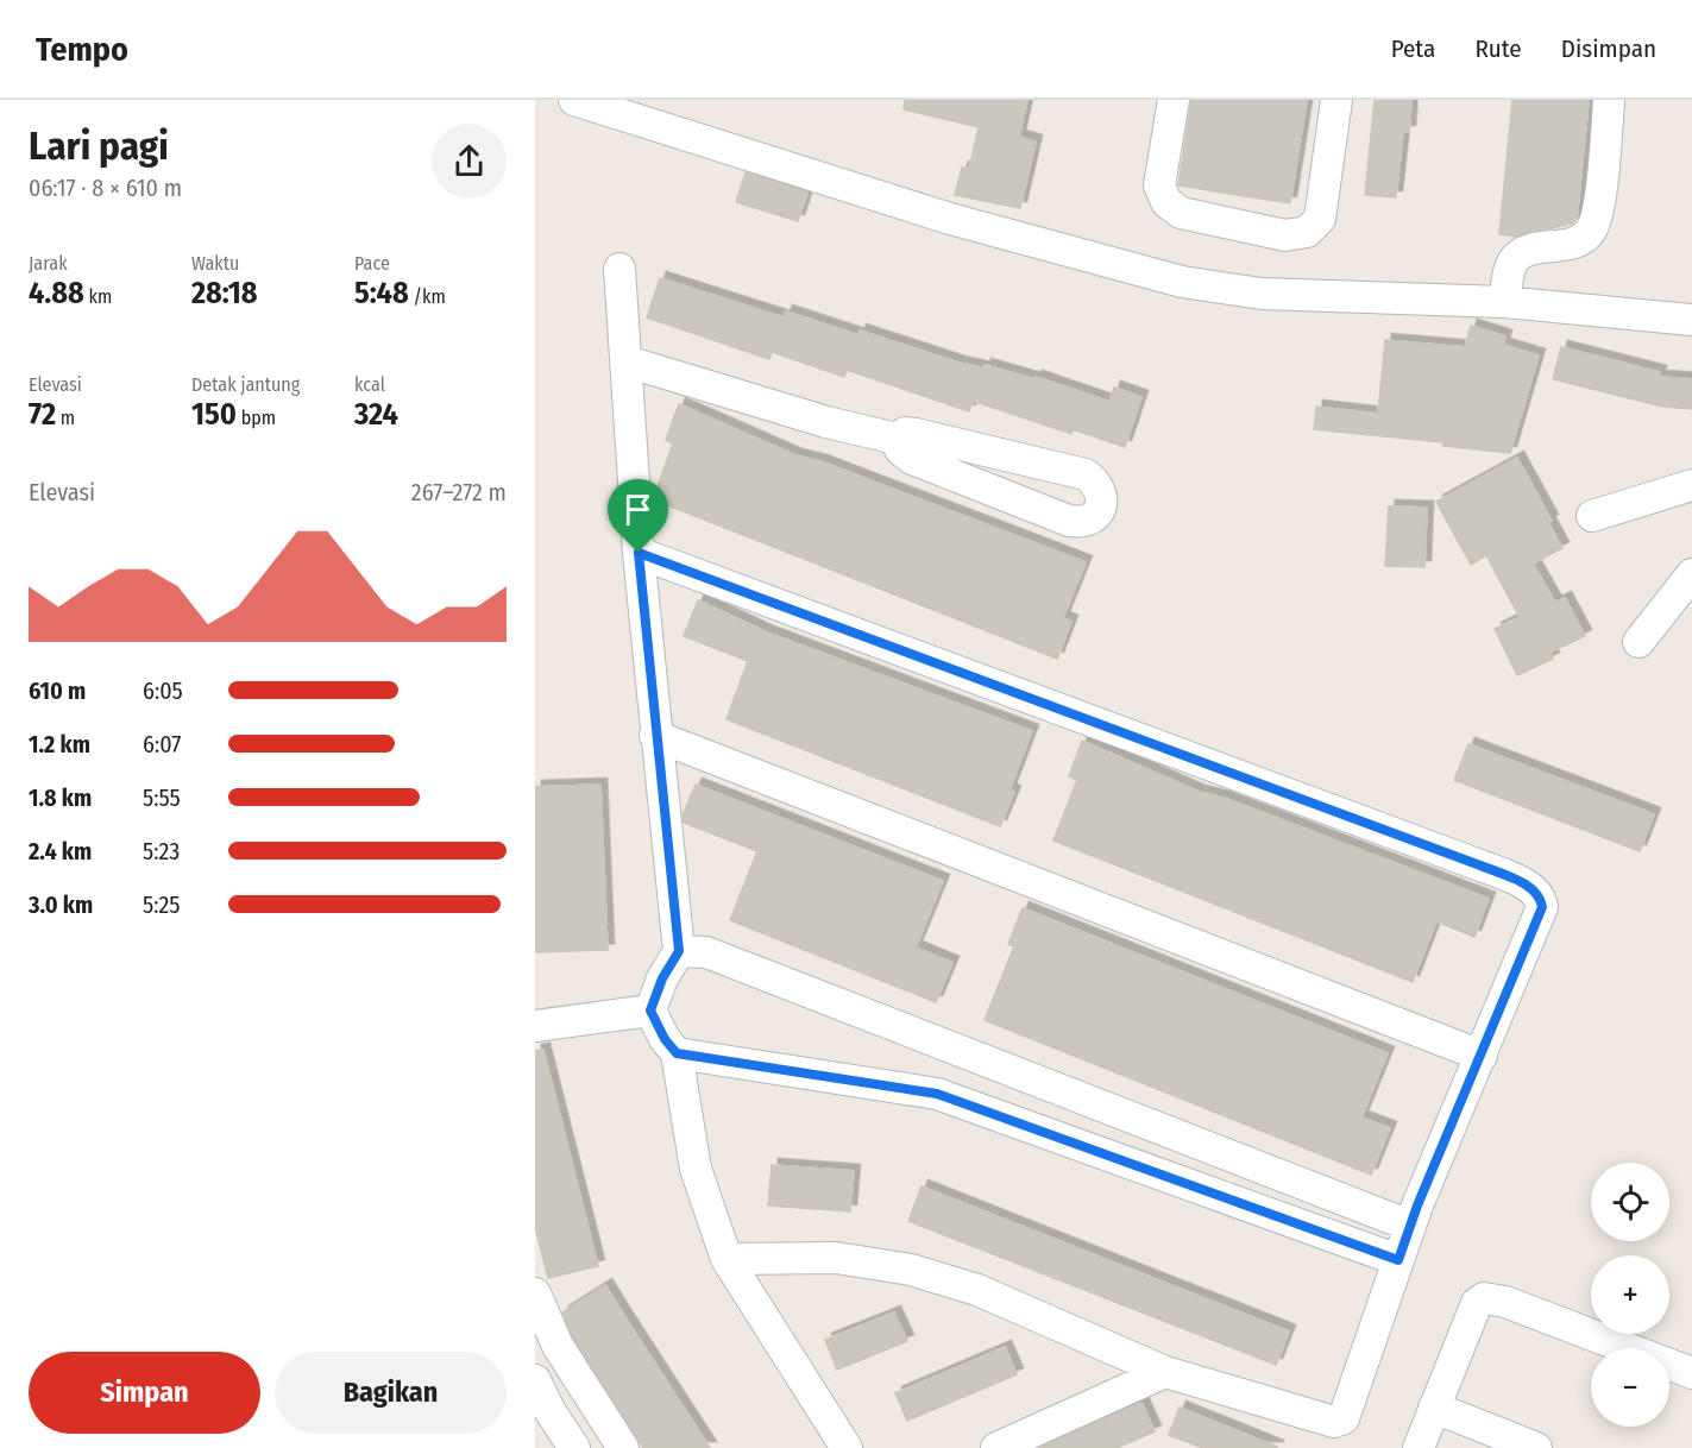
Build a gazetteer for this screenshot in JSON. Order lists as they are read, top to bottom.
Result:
{
  "page": {
    "header": "Tempo",
    "nav": ["Peta", "Rute", "Disimpan"],
    "heading": ["Lari pagi", "06:17 · 8 × 610 m"],
    "stats": [
      ["Jarak", "4.88 km"],
      ["Waktu", "28:18"],
      ["Pace", "5:48 /km"],
      ["Elevasi", "72 m"],
      ["Detak jantung", "150 bpm"],
      ["kcal", "324"]
    ],
    "chart": ["Elevasi", "267–272 m"],
    "list": [
      {
        "name": "610 m",
        "note": "6:05"
      },
      {
        "name": "1.2 km",
        "note": "6:07"
      },
      {
        "name": "1.8 km",
        "note": "5:55"
      },
      {
        "name": "2.4 km",
        "note": "5:23"
      },
      {
        "name": "3.0 km",
        "note": "5:25"
      }
    ],
    "map_buttons": ["+", "−"],
    "buttons": ["Simpan", "Bagikan"]
  }
}
